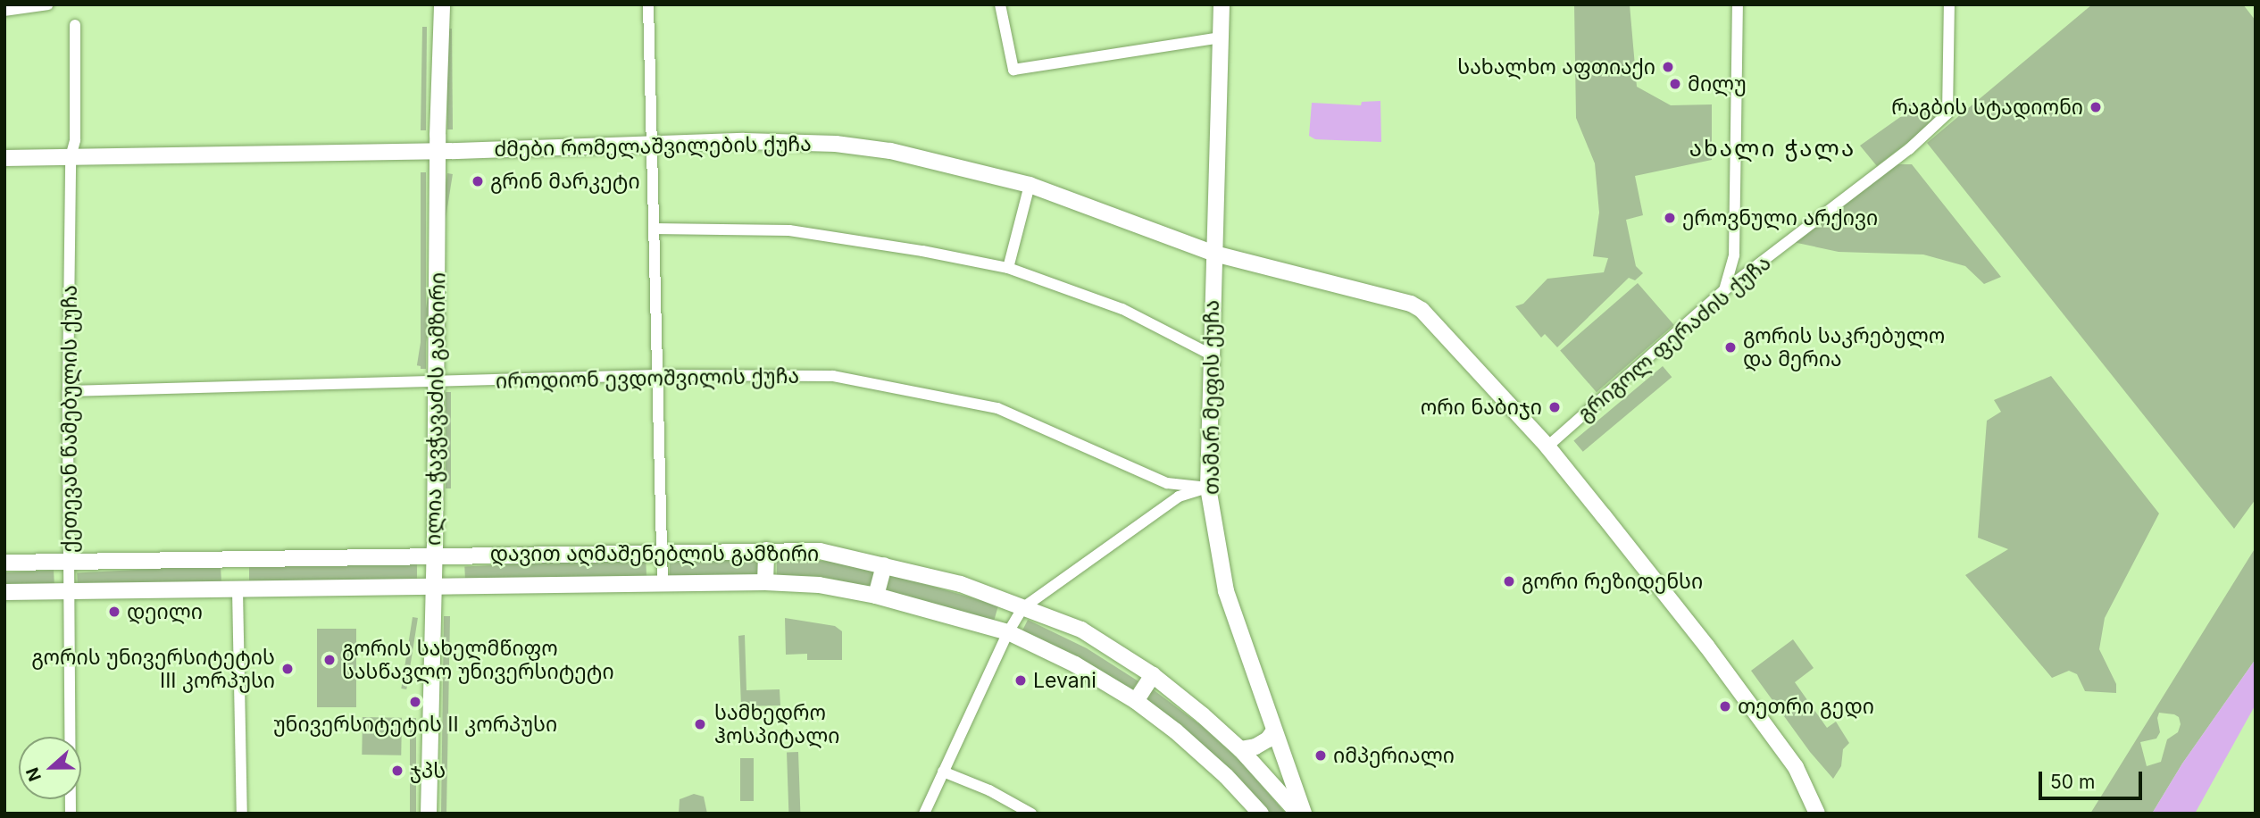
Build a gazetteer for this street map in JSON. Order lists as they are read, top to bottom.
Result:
{
  "streets": {
    "street": [
      "ძმები რომელაშვილების ქუჩა",
      "გრიგოლ ფერაძის ქუჩა",
      "იროდიონ ევდოშვილის ქუჩა",
      "თამარ მეფის ქუჩა",
      "ილია ჭავჭავაძის გამზირი",
      "ქეთევან წამებულის ქუჩა",
      "დავით აღმაშენებლის გამზირი"
    ]
  },
  "crossings": [
    ["ძმები რომელაშვილების ქუჩა", "გრიგოლ ფერაძის ქუჩა"],
    ["ძმები რომელაშვილების ქუჩა", "თამარ მეფის ქუჩა"],
    ["ძმები რომელაშვილების ქუჩა", "ილია ჭავჭავაძის გამზირი"],
    ["ძმები რომელაშვილების ქუჩა", "ქეთევან წამებულის ქუჩა"],
    ["იროდიონ ევდოშვილის ქუჩა", "თამარ მეფის ქუჩა"],
    ["იროდიონ ევდოშვილის ქუჩა", "ილია ჭავჭავაძის გამზირი"],
    ["იროდიონ ევდოშვილის ქუჩა", "ქეთევან წამებულის ქუჩა"],
    ["ილია ჭავჭავაძის გამზირი", "დავით აღმაშენებლის გამზირი"],
    ["ქეთევან წამებულის ქუჩა", "დავით აღმაშენებლის გამზირი"]
  ],
  "districts": ["ახალი ჭალა"],
  "places": [
    "სახალხო აფთიაქი",
    "მილუ",
    "რაგბის სტადიონი",
    "გრინ მარკეტი",
    "ეროვნული არქივი",
    "გორის საკრებულო და მერია",
    "ორი ნაბიჯი",
    "გორი რეზიდენსი",
    "დეილი",
    "გორის სახელმწიფო სასწავლო უნივერსიტეტი",
    "გორის უნივერსიტეტის III კორპუსი",
    "Levani",
    "უნივერსიტეტის II კორპუსი",
    "თეთრი გედი",
    "სამხედრო ჰოსპიტალი",
    "იმპერიალი",
    "ჯპს"
  ],
  "scale_bar": "50 m",
  "north": "left"
}
